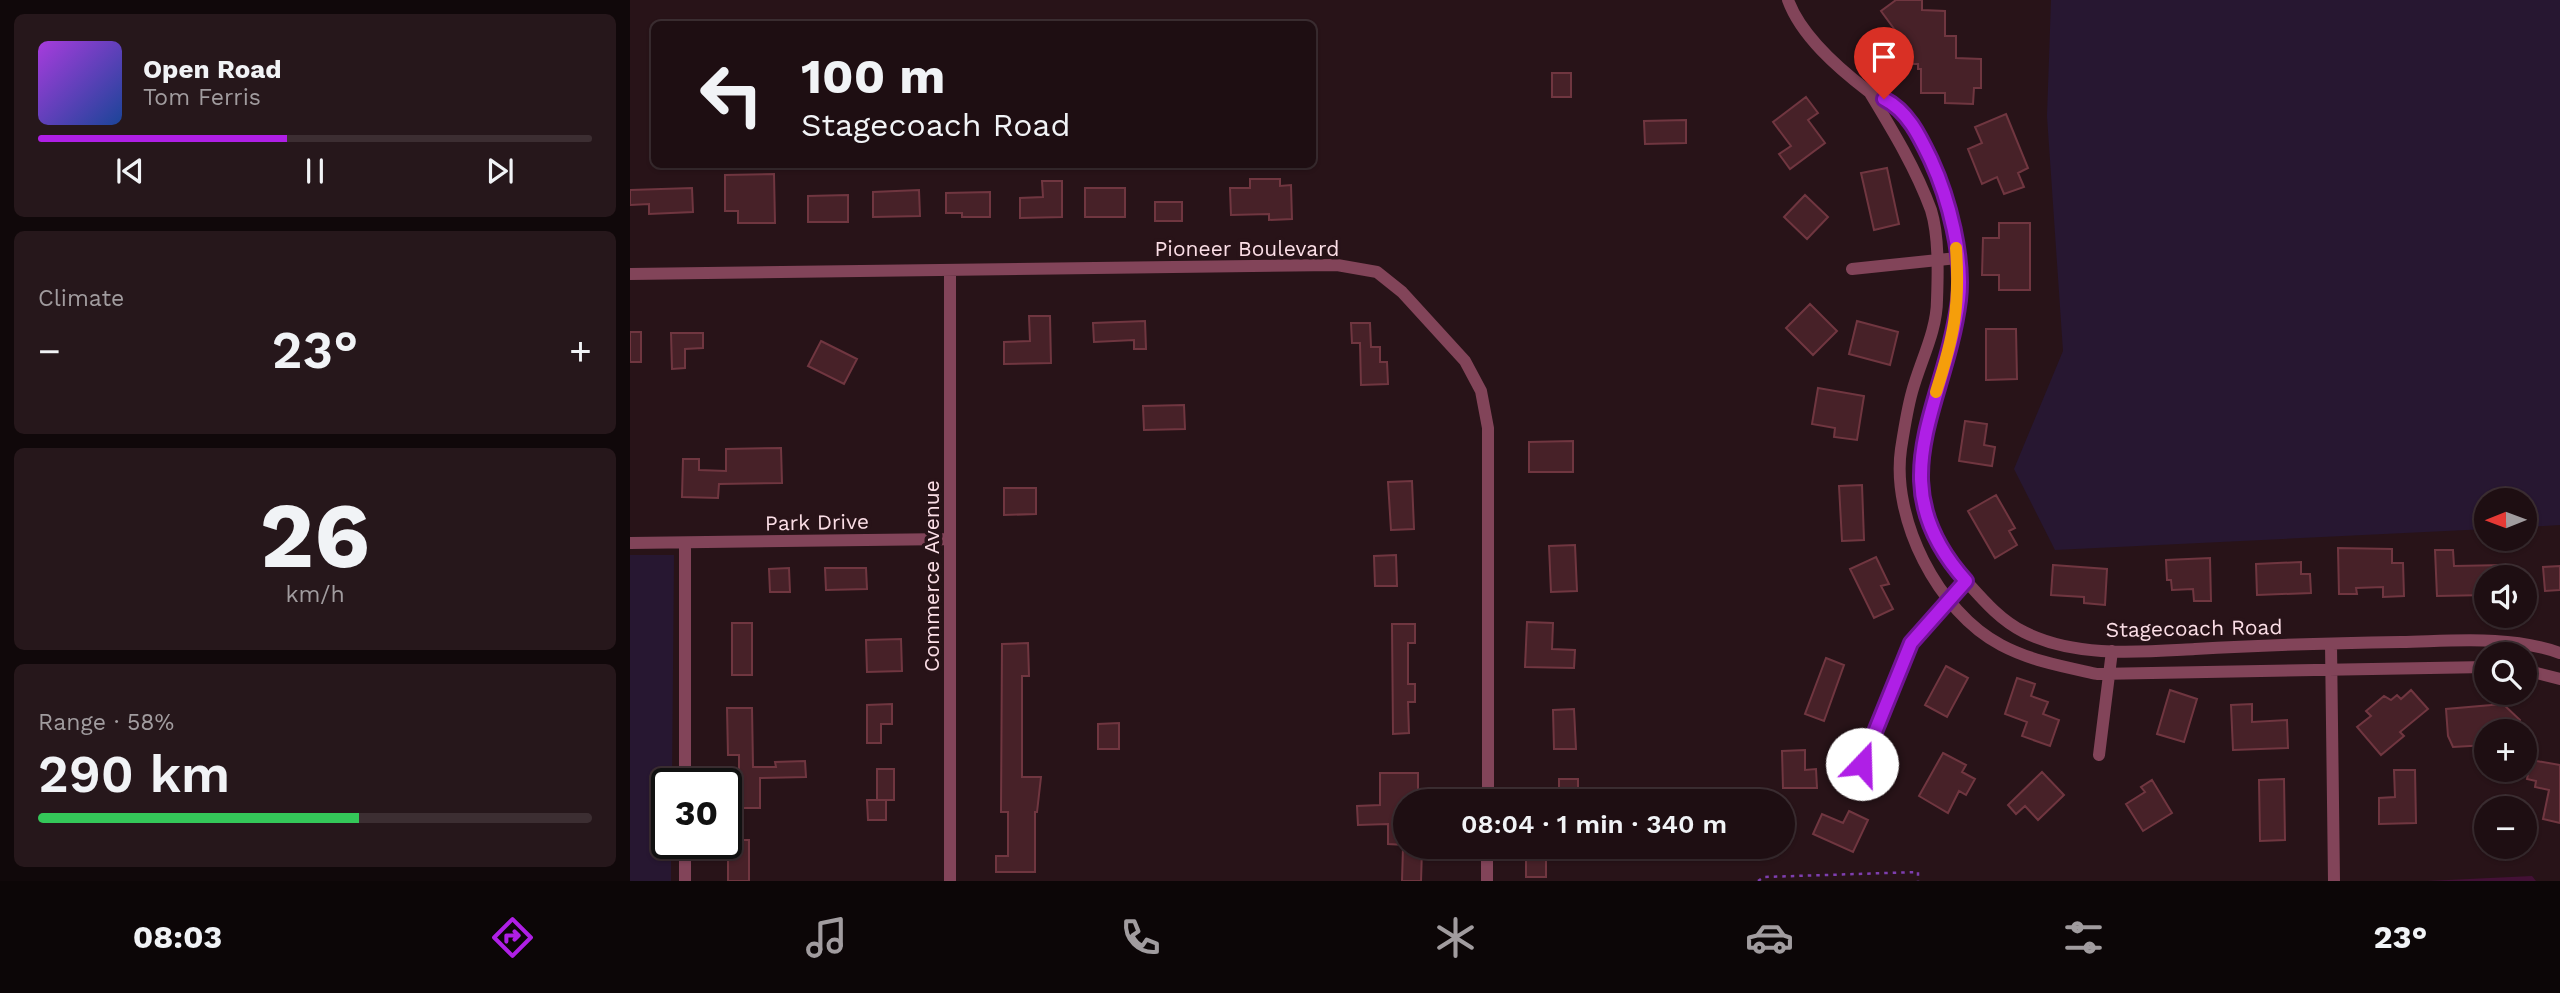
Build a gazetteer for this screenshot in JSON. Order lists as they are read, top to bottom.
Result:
{
  "streets": {
    "street": [
      "Pioneer Boulevard",
      "Park Drive",
      "Commerce Avenue",
      "Stagecoach Road"
    ]
  },
  "crossings": [
    ["Pioneer Boulevard", "Commerce Avenue"],
    ["Park Drive", "Commerce Avenue"]
  ],
  "north": "left",
  "page": {
    "turn": ["100 m", "Stagecoach Road"],
    "song": ["Open Road", "Tom Ferris"],
    "tile": [
      "Climate",
      ["26", "km/h"],
      ["Range · 58%", "290 km"]
    ],
    "heat": ["−", "23°", "+"],
    "map_buttons": ["+", "−"],
    "limit": "30",
    "trip": "08:04 · 1 min · 340 m",
    "tabs": ["08:03", "23°"]
  }
}
